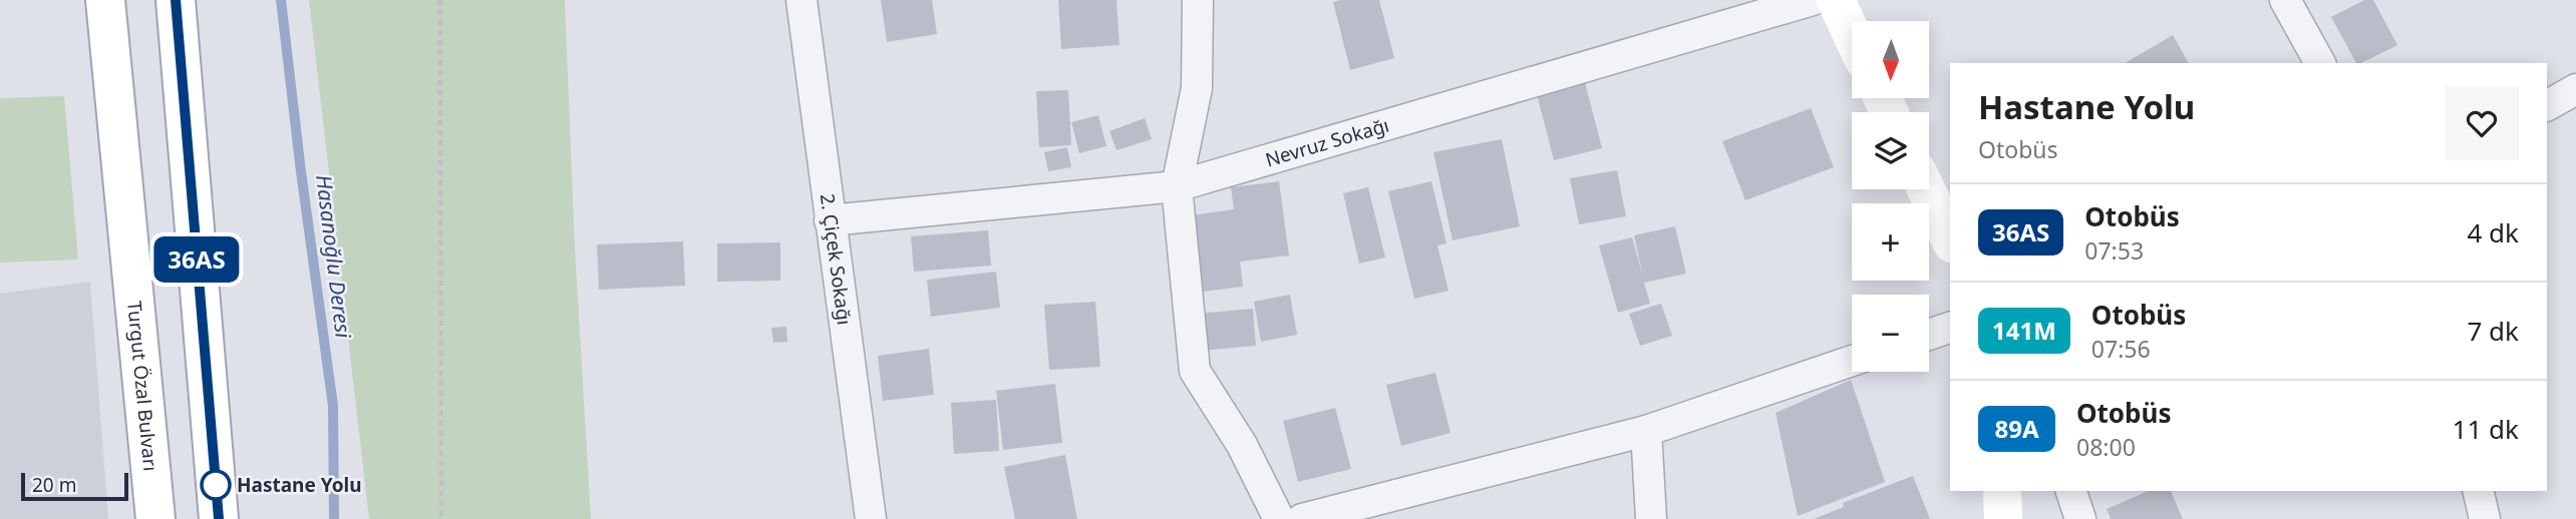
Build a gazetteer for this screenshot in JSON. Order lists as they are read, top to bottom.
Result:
{
  "streets": {
    "main road": ["Turgut Özal Bulvarı"],
    "street": ["Nevruz Sokağı", "2. Çiçek Sokağı"]
  },
  "crossings": [
    ["Nevruz Sokağı", "2. Çiçek Sokağı"]
  ],
  "water": ["Hasanoğlu Deresi"],
  "places": ["Hastane Yolu"],
  "lines": ["bus line 36AS"],
  "scale_bar": "20 m",
  "north": "bottom",
  "page": {
    "on_map": "36AS",
    "map_buttons": ["+", "−"],
    "heading": ["Hastane Yolu", "Otobüs"],
    "list": [
      {
        "mark": "36AS",
        "name": "Otobüs",
        "note": "07:53",
        "value": "4 dk"
      },
      {
        "mark": "141M",
        "name": "Otobüs",
        "note": "07:56",
        "value": "7 dk"
      },
      {
        "mark": "89A",
        "name": "Otobüs",
        "note": "08:00",
        "value": "11 dk"
      }
    ],
    "scale": "20 m"
  }
}
